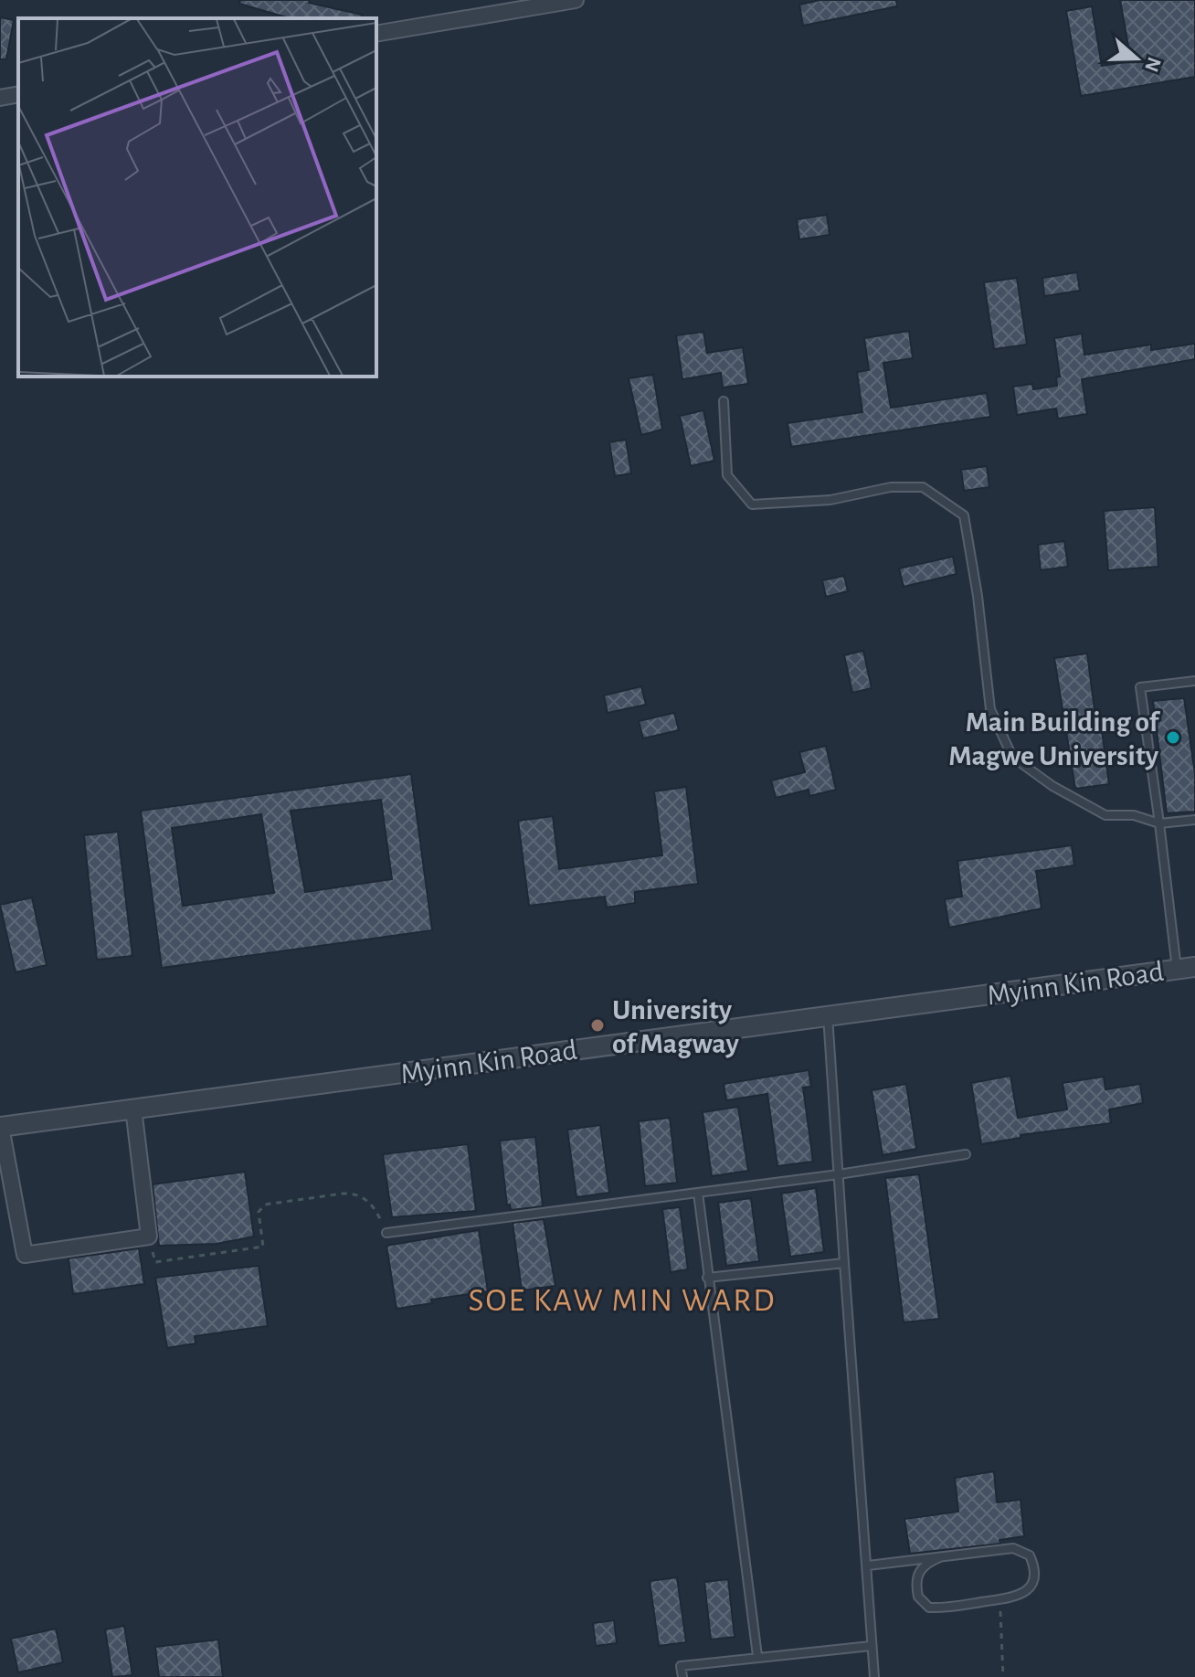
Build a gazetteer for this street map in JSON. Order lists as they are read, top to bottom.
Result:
{
  "streets": {
    "street": ["Myinn Kin Road"]
  },
  "districts": ["SOE KAW MIN WARD"],
  "places": ["Main Building of Magwe University", "University of Magway"],
  "north": "right"
}
